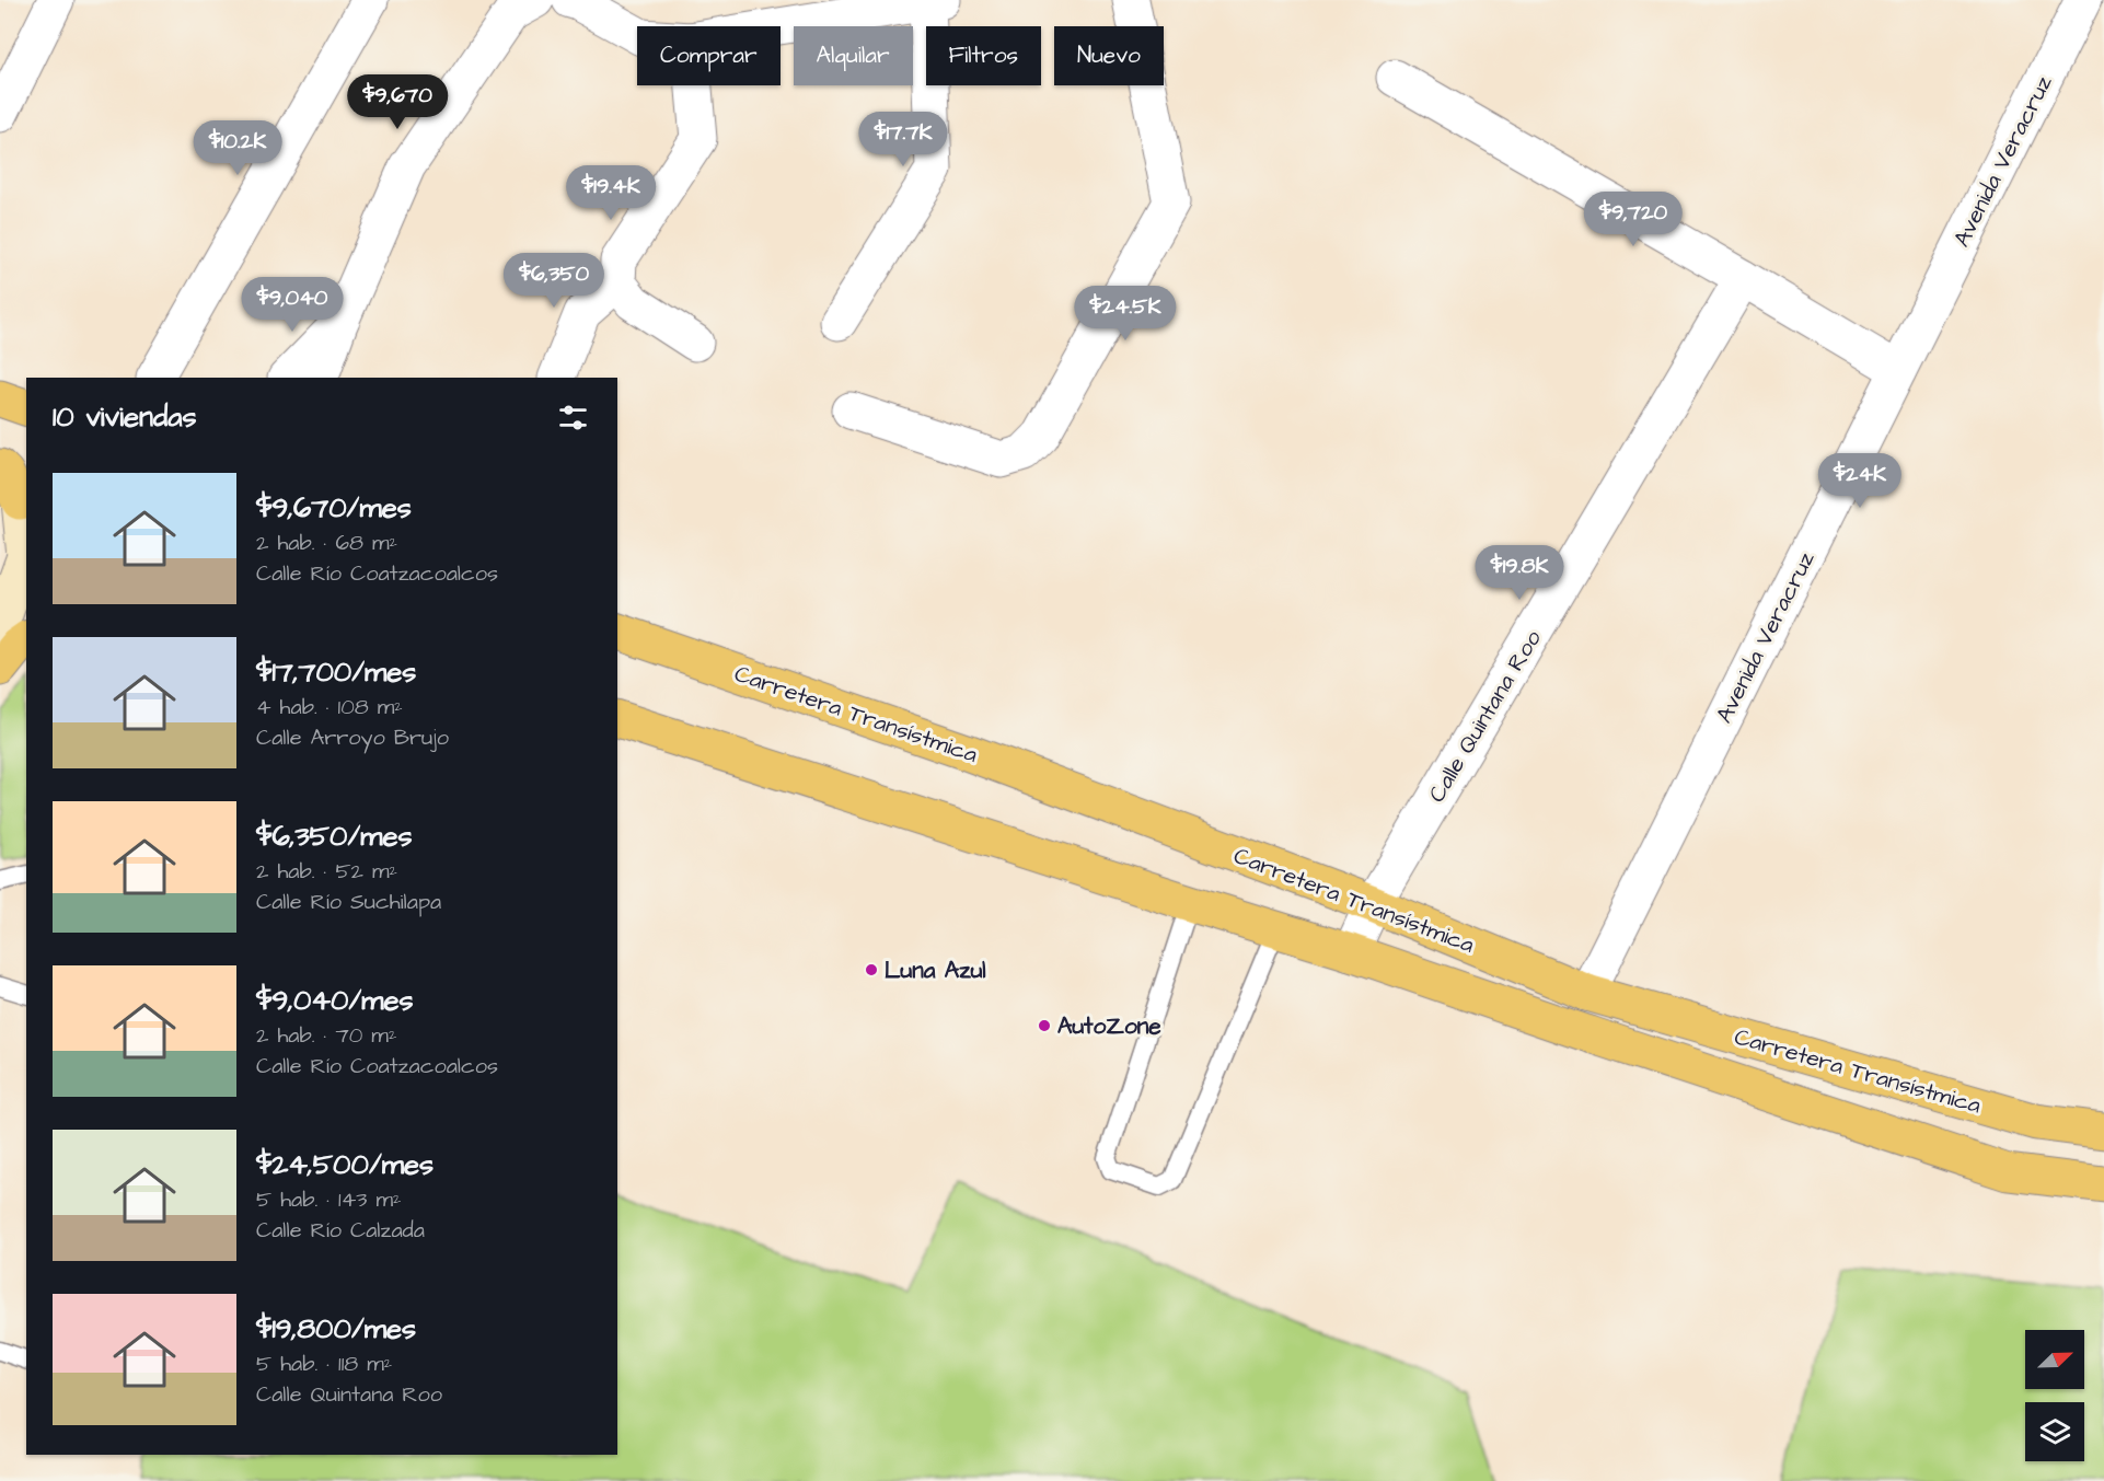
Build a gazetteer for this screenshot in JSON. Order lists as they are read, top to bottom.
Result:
{
  "streets": {
    "main road": ["Carretera Transístmica"],
    "street": ["Avenida Veracruz", "Calle Quintana Roo"]
  },
  "crossings": [
    ["Avenida Veracruz", "Carretera Transístmica"],
    ["Carretera Transístmica", "Calle Quintana Roo"]
  ],
  "places": ["Luna Azul", "AutoZone"],
  "north": "top right",
  "page": {
    "chip": [
      "Comprar",
      "Alquilar",
      "Filtros",
      "Nuevo"
    ],
    "price": [
      "$9,670",
      "$17.7K",
      "$10.2K",
      "$19.4K",
      "$9,720",
      "$6,350",
      "$9,040",
      "$24.5K",
      "$24K",
      "$19.8K"
    ],
    "heading": "10 viviendas",
    "list": [
      {
        "name": "$9,670/mes",
        "note": "2 hab. · 68 m² · Calle Río Coatzacoalcos"
      },
      {
        "name": "$17,700/mes",
        "note": "4 hab. · 108 m² · Calle Arroyo Brujo"
      },
      {
        "name": "$6,350/mes",
        "note": "2 hab. · 52 m² · Calle Río Suchilapa"
      },
      {
        "name": "$9,040/mes",
        "note": "2 hab. · 70 m² · Calle Río Coatzacoalcos"
      },
      {
        "name": "$24,500/mes",
        "note": "5 hab. · 143 m² · Calle Río Calzada"
      },
      {
        "name": "$19,800/mes",
        "note": "5 hab. · 118 m² · Calle Quintana Roo"
      }
    ]
  }
}
